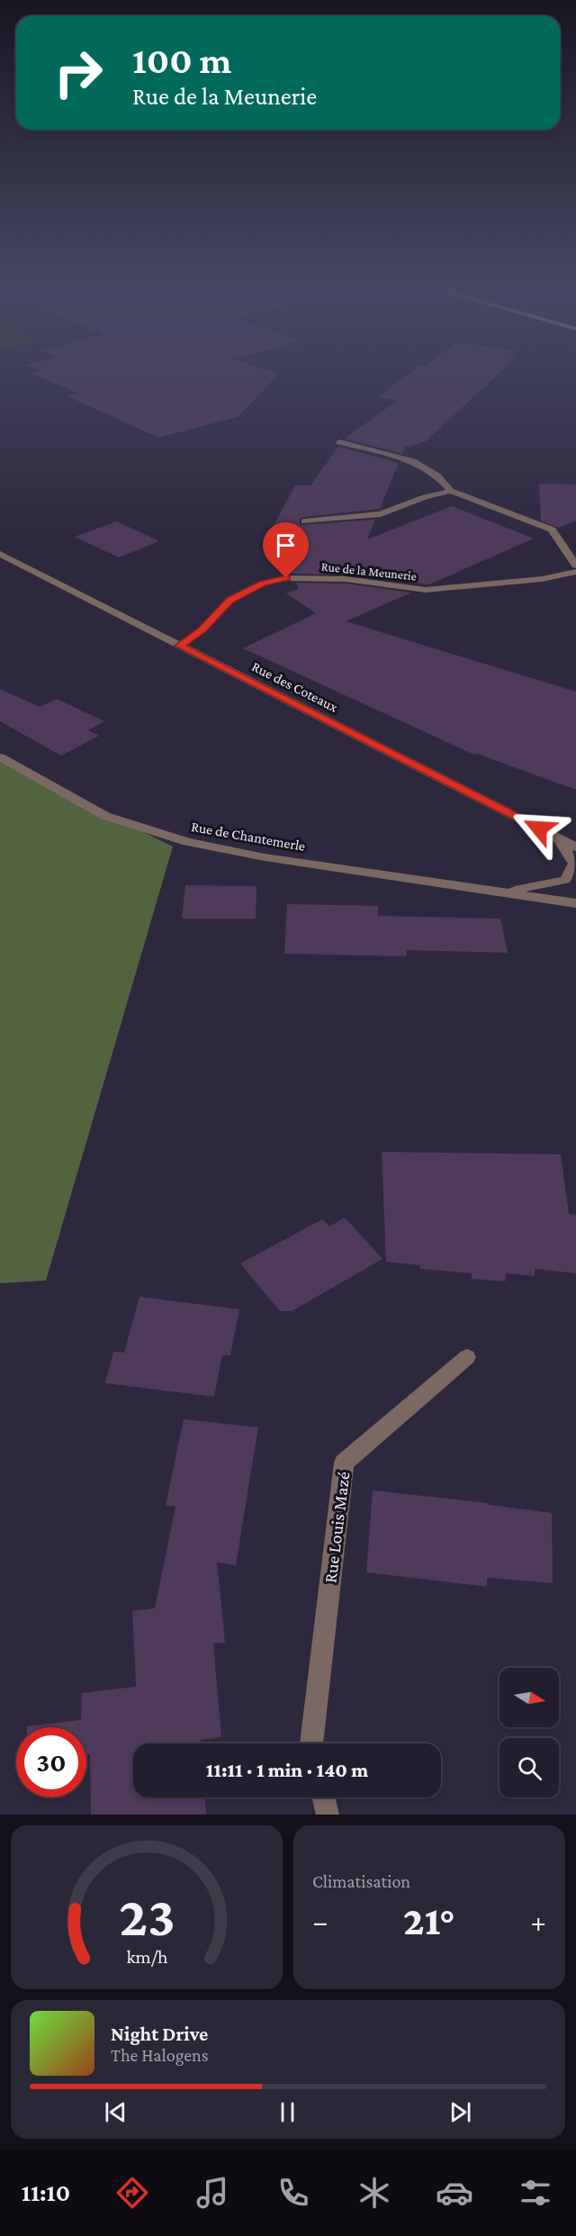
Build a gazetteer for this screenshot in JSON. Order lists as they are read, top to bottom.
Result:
{
  "streets": {
    "street": [
      "Rue de la Meunerie",
      "Rue des Coteaux",
      "Rue de Chantemerle",
      "Rue Louis Mazé"
    ]
  },
  "crossings": [
    ["Rue de la Meunerie", "Rue des Coteaux"],
    ["Rue des Coteaux", "Rue de Chantemerle"]
  ],
  "north": "right",
  "page": {
    "turn": ["100 m", "Rue de la Meunerie"],
    "limit": "30",
    "trip": "11:11 · 1 min · 140 m",
    "tile": "Climatisation",
    "heat": ["−", "21°", "+"],
    "song": ["Night Drive", "The Halogens"],
    "tabs": "11:10",
    "gauge": ["23", "km/h"]
  }
}
